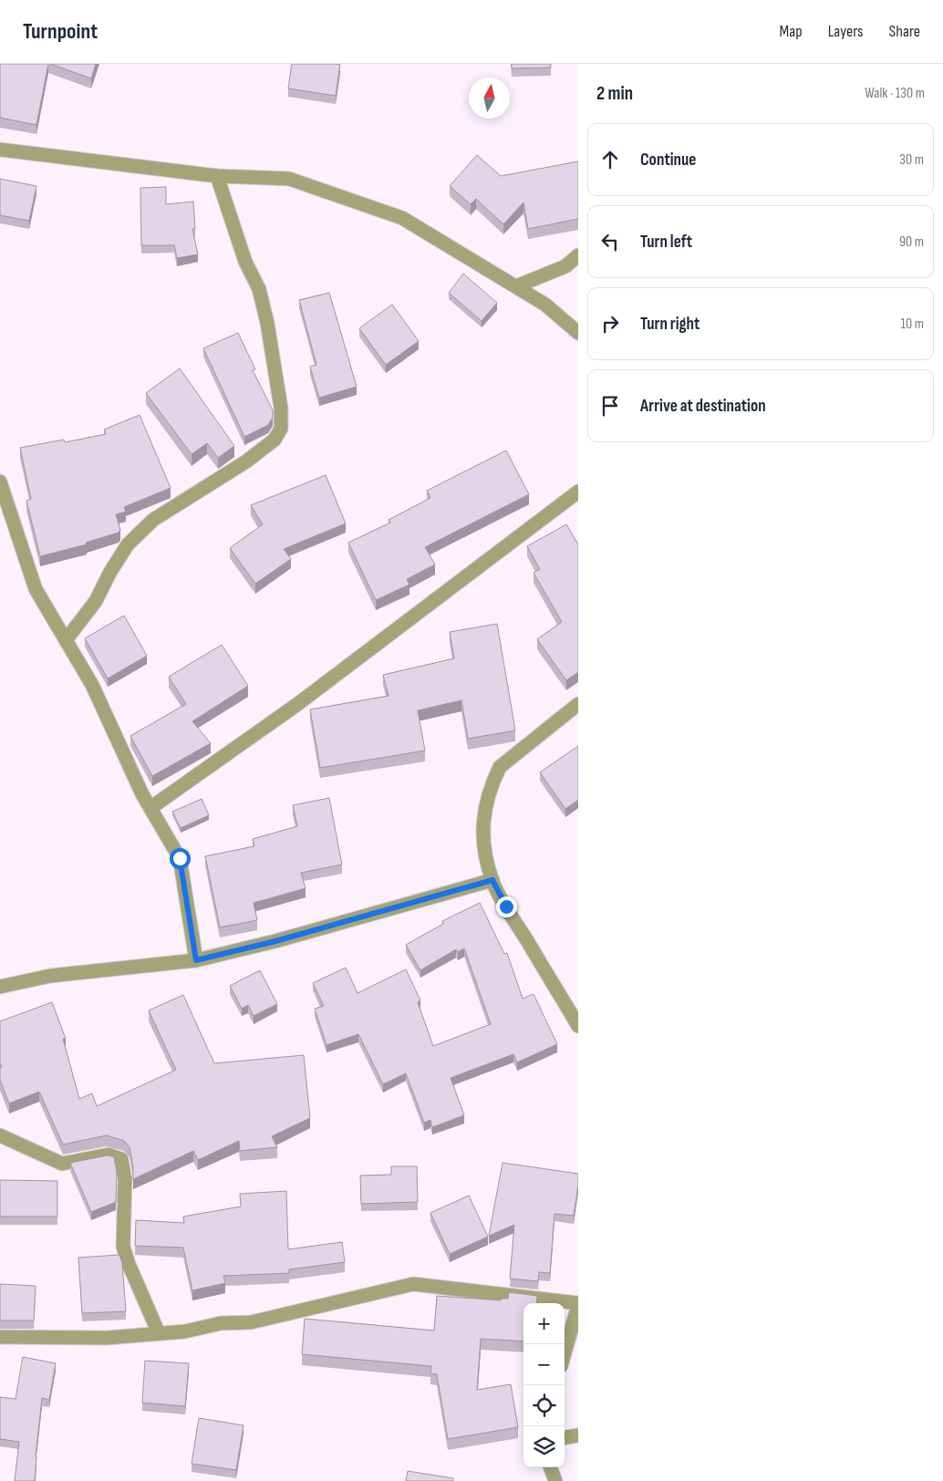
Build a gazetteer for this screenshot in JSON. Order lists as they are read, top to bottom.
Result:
{
  "north": "top",
  "page": {
    "header": "Turnpoint",
    "nav": ["Map", "Layers", "Share"],
    "heading": ["2 min", "Walk · 130 m"],
    "list": [
      ["Continue", "30 m"],
      ["Turn left", "90 m"],
      ["Turn right", "10 m"],
      "Arrive at destination"
    ],
    "map_buttons": ["+", "−"]
  }
}
